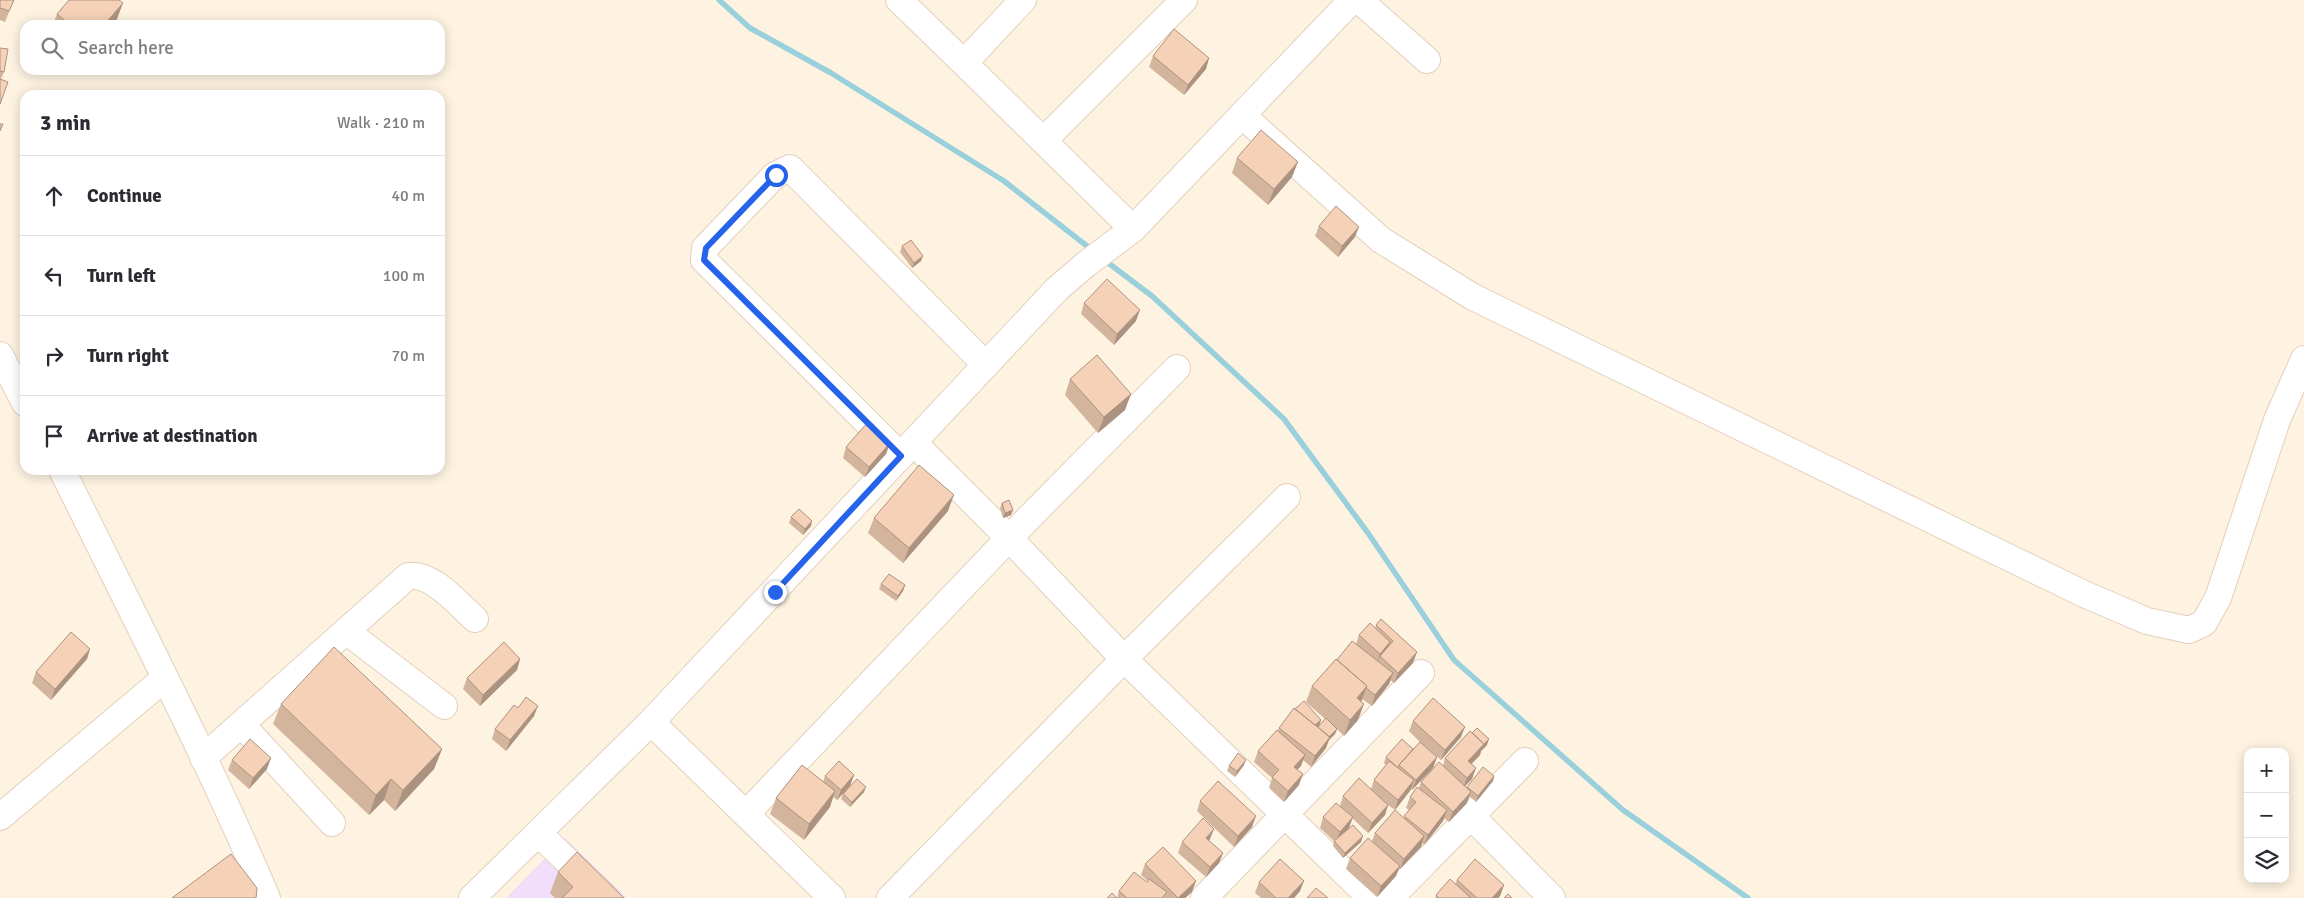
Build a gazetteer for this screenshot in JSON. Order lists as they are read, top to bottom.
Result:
{
  "page": {
    "search": "Search here",
    "heading": ["3 min", "Walk · 210 m"],
    "list": [
      ["Continue", "40 m"],
      ["Turn left", "100 m"],
      ["Turn right", "70 m"],
      "Arrive at destination"
    ],
    "map_buttons": ["+", "−"]
  }
}
